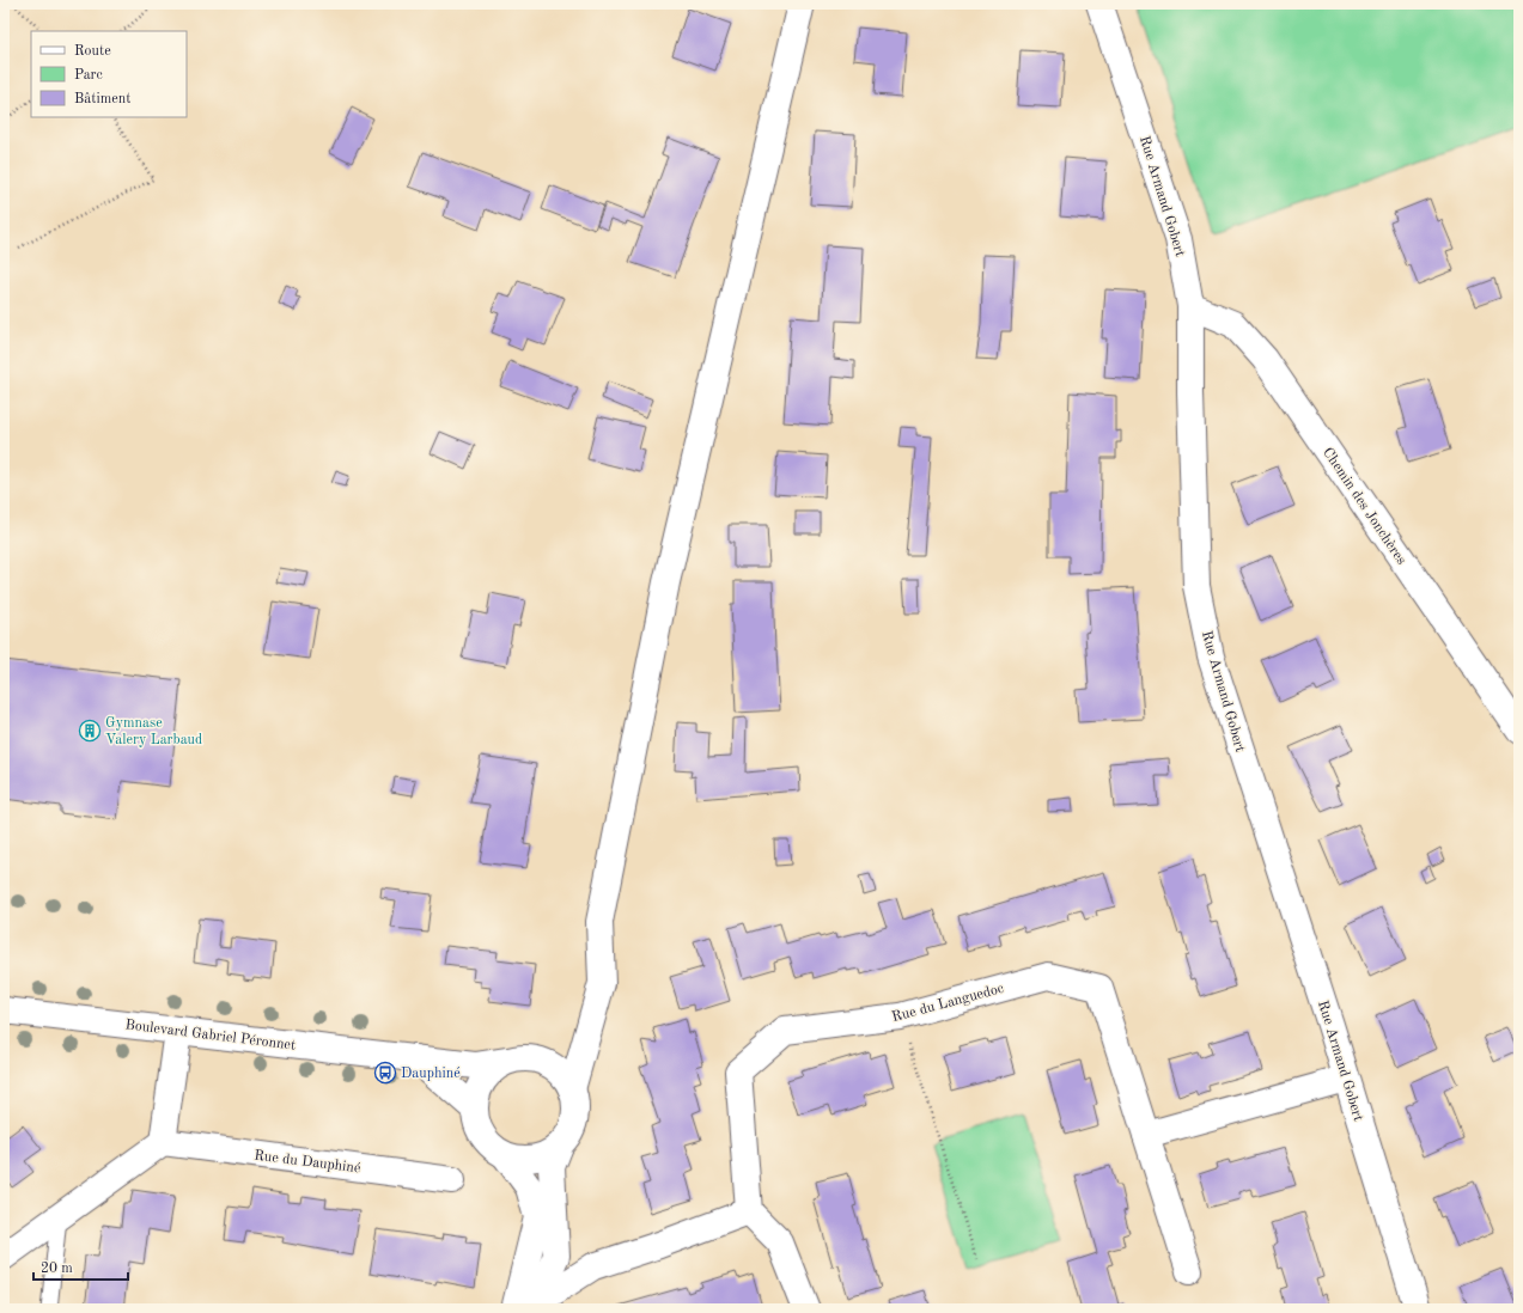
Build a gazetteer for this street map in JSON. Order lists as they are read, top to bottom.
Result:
{
  "streets": {
    "street": [
      "Rue Armand Gobert",
      "Chemin des Jonchères",
      "Rue du Languedoc",
      "Boulevard Gabriel Péronnet",
      "Rue du Dauphiné"
    ]
  },
  "crossings": [
    ["Rue Armand Gobert", "Chemin des Jonchères"]
  ],
  "places": {
    "building": ["Gymnase Valery Larbaud"],
    "bus stop": ["Dauphiné"]
  },
  "legend": ["Route", "Parc", "Bâtiment"],
  "scale_bar": "20 m"
}
